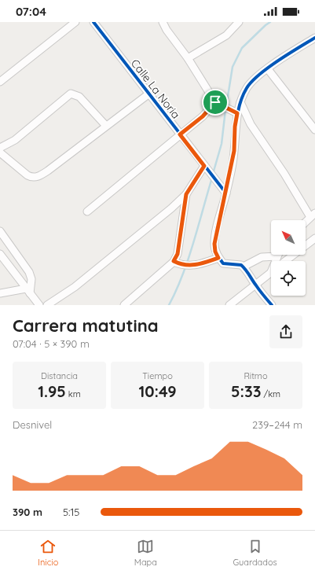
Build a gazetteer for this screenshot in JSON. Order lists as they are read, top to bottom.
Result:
{
  "streets": {
    "street": ["Calle La Noria"]
  },
  "north": "top left",
  "page": {
    "status": "07:04",
    "heading": ["Carrera matutina", "07:04 · 5 × 390 m"],
    "stats": [
      ["Distancia", "1.95 km"],
      ["Tiempo", "10:49"],
      ["Ritmo", "5:33 /km"]
    ],
    "chart": ["Desnivel", "239–244 m"],
    "list": [
      {
        "name": "390 m",
        "note": "5:15"
      }
    ],
    "tabs": ["Inicio", "Mapa", "Guardados"]
  }
}
